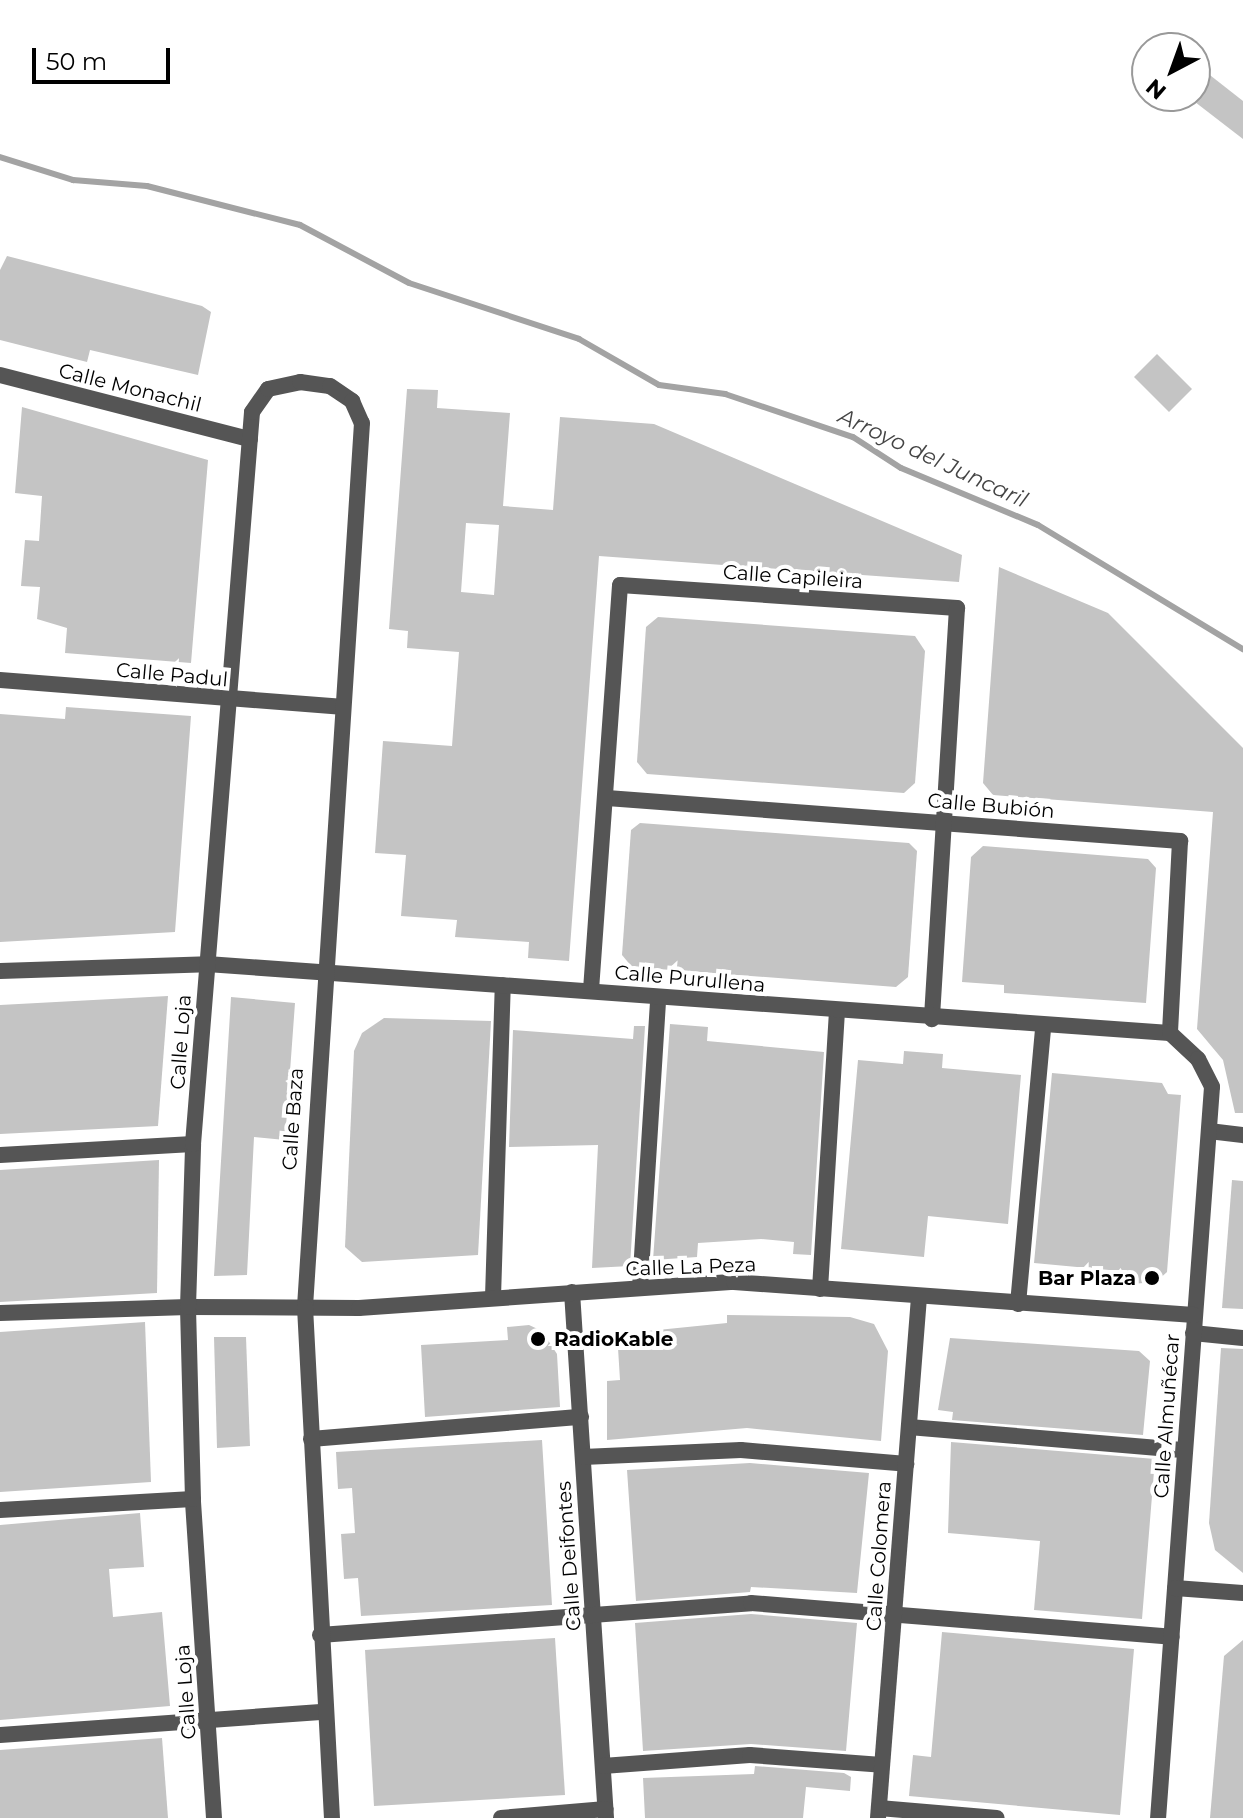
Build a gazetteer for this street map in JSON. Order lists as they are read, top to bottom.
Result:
{
  "streets": {
    "street": [
      "Calle Monachil",
      "Calle Capileira",
      "Calle Padul",
      "Calle Bubión",
      "Calle Purullena",
      "Calle Loja",
      "Calle Baza",
      "Calle La Peza",
      "Calle Almuñécar",
      "Calle Deifontes",
      "Calle Colomera"
    ]
  },
  "crossings": [
    ["Calle Monachil", "Calle Loja"],
    ["Calle Capileira", "Calle Bubión"],
    ["Calle Capileira", "Calle Purullena"],
    ["Calle Padul", "Calle Loja"],
    ["Calle Padul", "Calle Baza"],
    ["Calle Bubión", "Calle Purullena"],
    ["Calle Bubión", "Calle Almuñécar"],
    ["Calle Purullena", "Calle Loja"],
    ["Calle Purullena", "Calle Baza"],
    ["Calle Purullena", "Calle Almuñécar"],
    ["Calle Loja", "Calle Baza"],
    ["Calle Loja", "Calle La Peza"],
    ["Calle Baza", "Calle La Peza"],
    ["Calle La Peza", "Calle Almuñécar"],
    ["Calle La Peza", "Calle Deifontes"],
    ["Calle La Peza", "Calle Colomera"]
  ],
  "water": ["Arroyo del Juncaril"],
  "places": ["Bar Plaza", "RadioKable"],
  "scale_bar": "50 m",
  "north": "bottom left"
}
